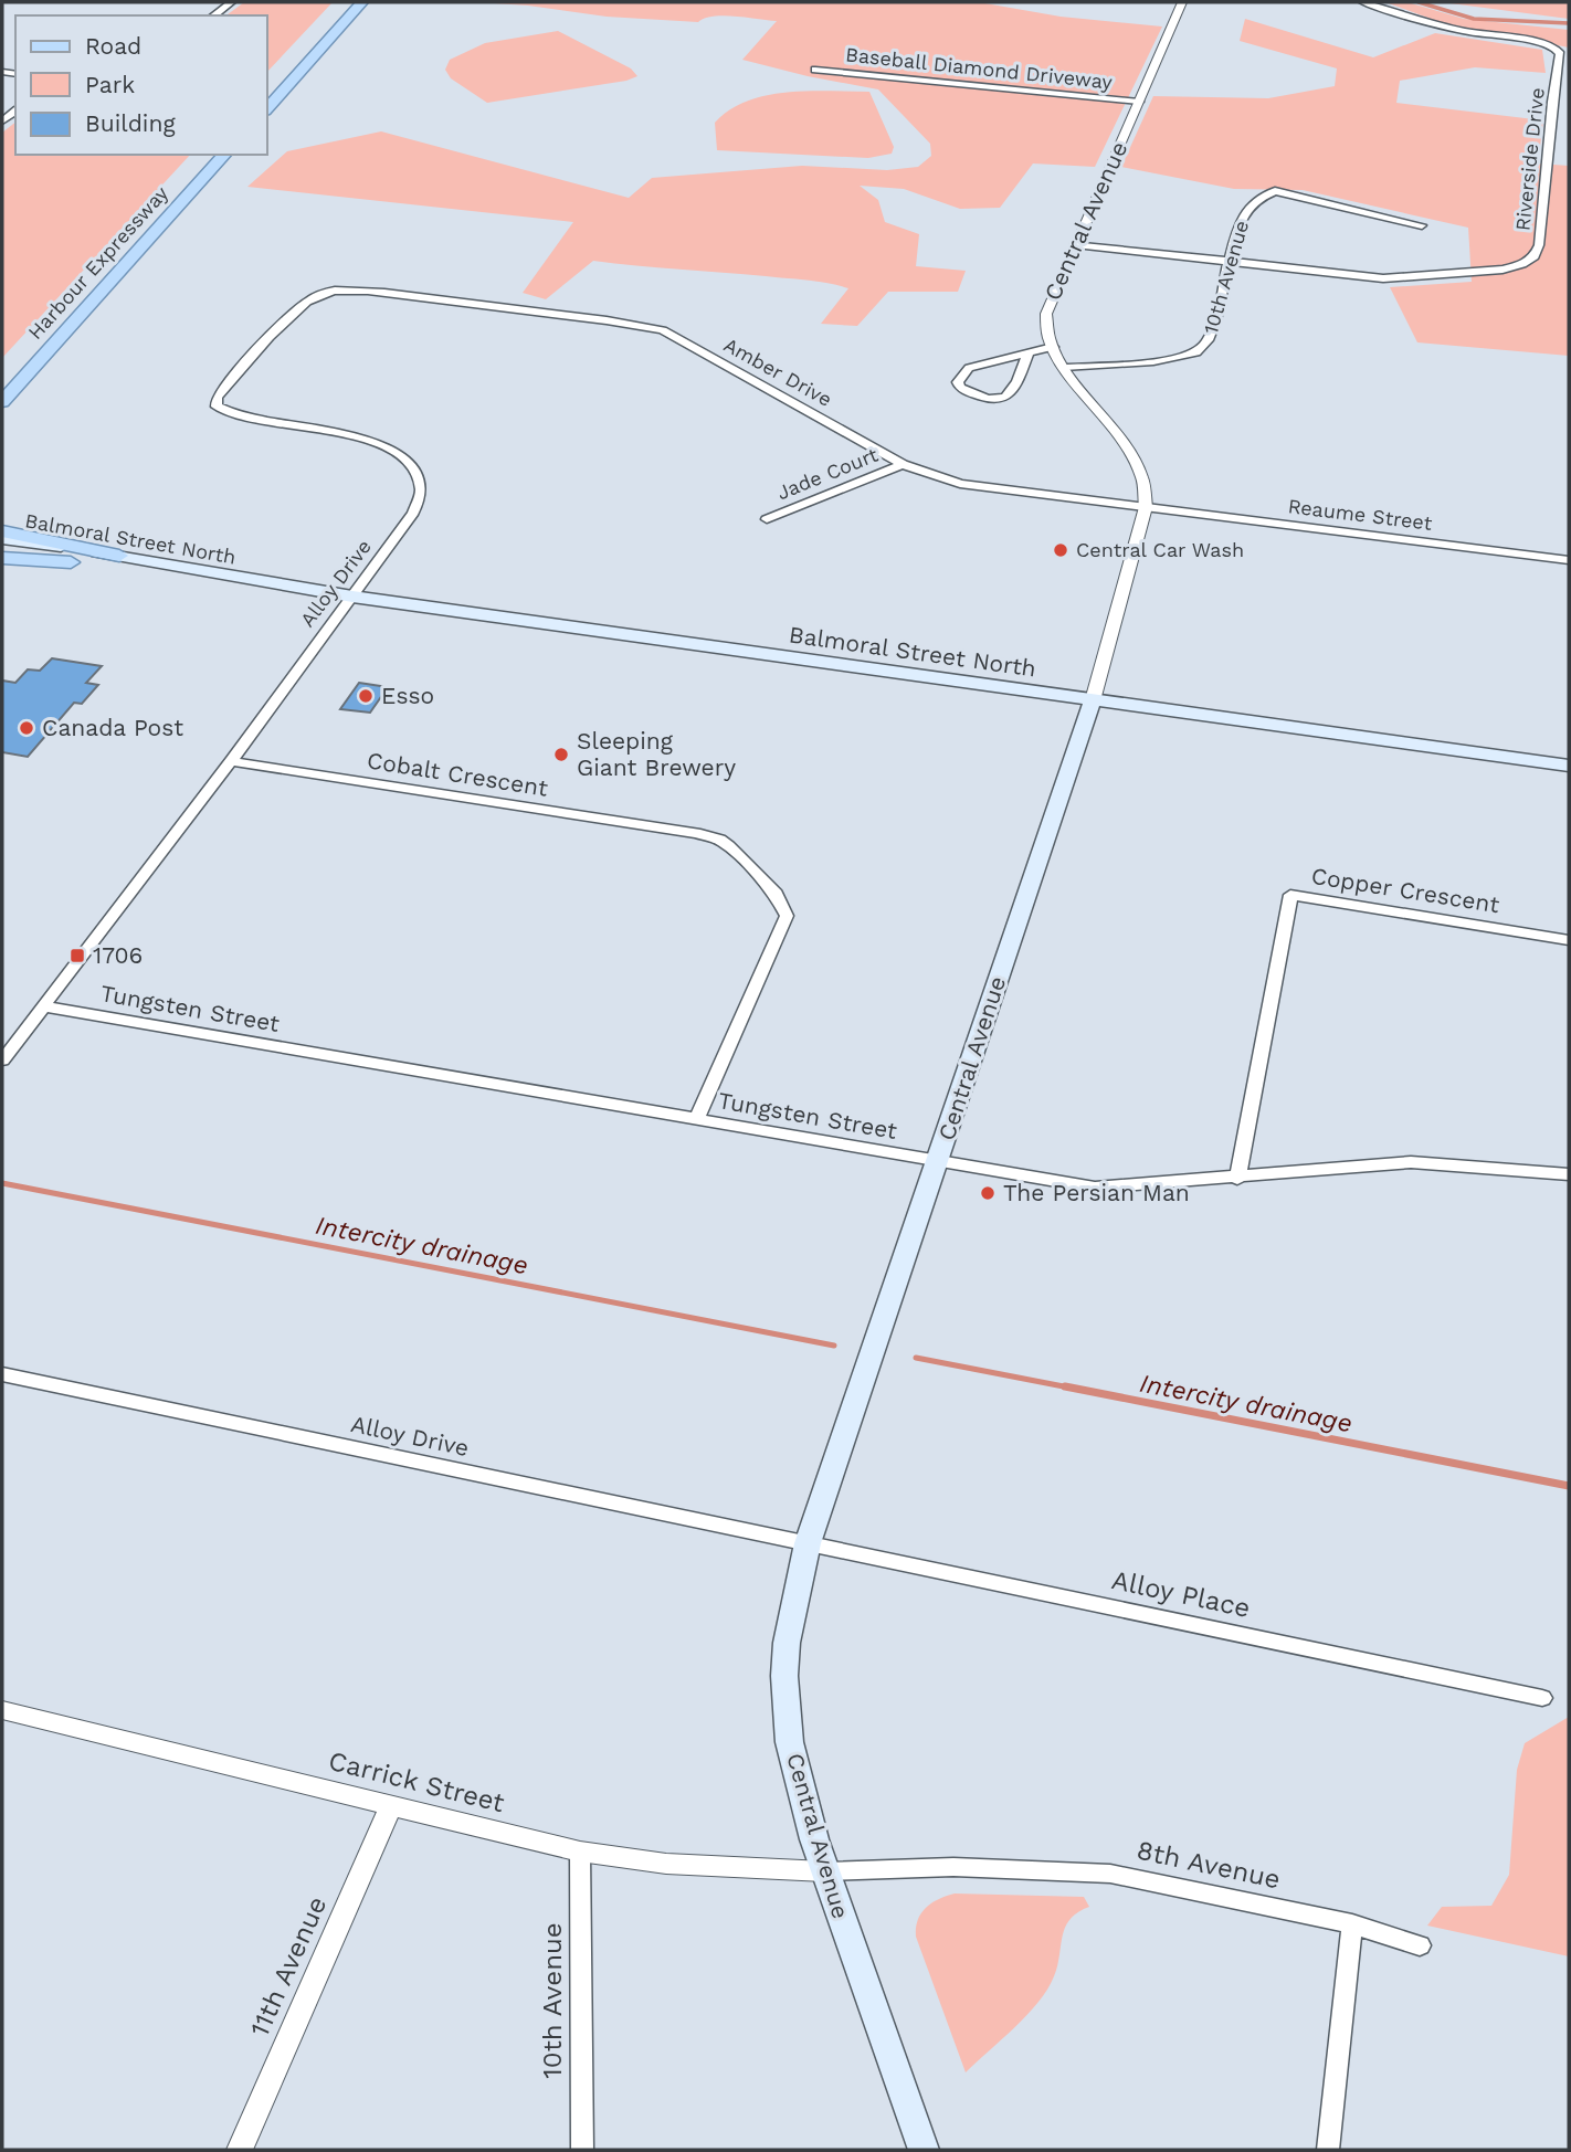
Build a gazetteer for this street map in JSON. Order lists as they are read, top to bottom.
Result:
{
  "streets": {
    "main road": ["Central Avenue", "Harbour Expressway", "Balmoral Street North"],
    "street": [
      "Baseball Diamond Driveway",
      "Riverside Drive",
      "10th Avenue",
      "Amber Drive",
      "Jade Court",
      "Reaume Street",
      "Alloy Drive",
      "Cobalt Crescent",
      "Copper Crescent",
      "Tungsten Street",
      "Alloy Place",
      "Carrick Street",
      "8th Avenue",
      "11th Avenue"
    ]
  },
  "crossings": [
    ["Baseball Diamond Driveway", "Central Avenue"],
    ["Riverside Drive", "10th Avenue"],
    ["Central Avenue", "10th Avenue"],
    ["Central Avenue", "Amber Drive"],
    ["Central Avenue", "Reaume Street"],
    ["Central Avenue", "Balmoral Street North"],
    ["Central Avenue", "Alloy Drive"],
    ["Central Avenue", "Tungsten Street"],
    ["Central Avenue", "Alloy Place"],
    ["Central Avenue", "Carrick Street"],
    ["Central Avenue", "8th Avenue"],
    ["10th Avenue", "Carrick Street"],
    ["Amber Drive", "Jade Court"],
    ["Amber Drive", "Reaume Street"],
    ["Amber Drive", "Alloy Drive"],
    ["Balmoral Street North", "Alloy Drive"],
    ["Alloy Drive", "Cobalt Crescent"],
    ["Alloy Drive", "Tungsten Street"],
    ["Alloy Drive", "Alloy Place"],
    ["Cobalt Crescent", "Tungsten Street"],
    ["Copper Crescent", "Tungsten Street"],
    ["Carrick Street", "8th Avenue"],
    ["Carrick Street", "11th Avenue"]
  ],
  "water": ["Intercity drainage"],
  "places": {
    "other": [
      "Central Car Wash",
      "Esso",
      "Canada Post",
      "Sleeping Giant Brewery",
      "The Persian Man"
    ],
    "transit": ["1706"]
  },
  "legend": ["Road", "Park", "Building"]
}
